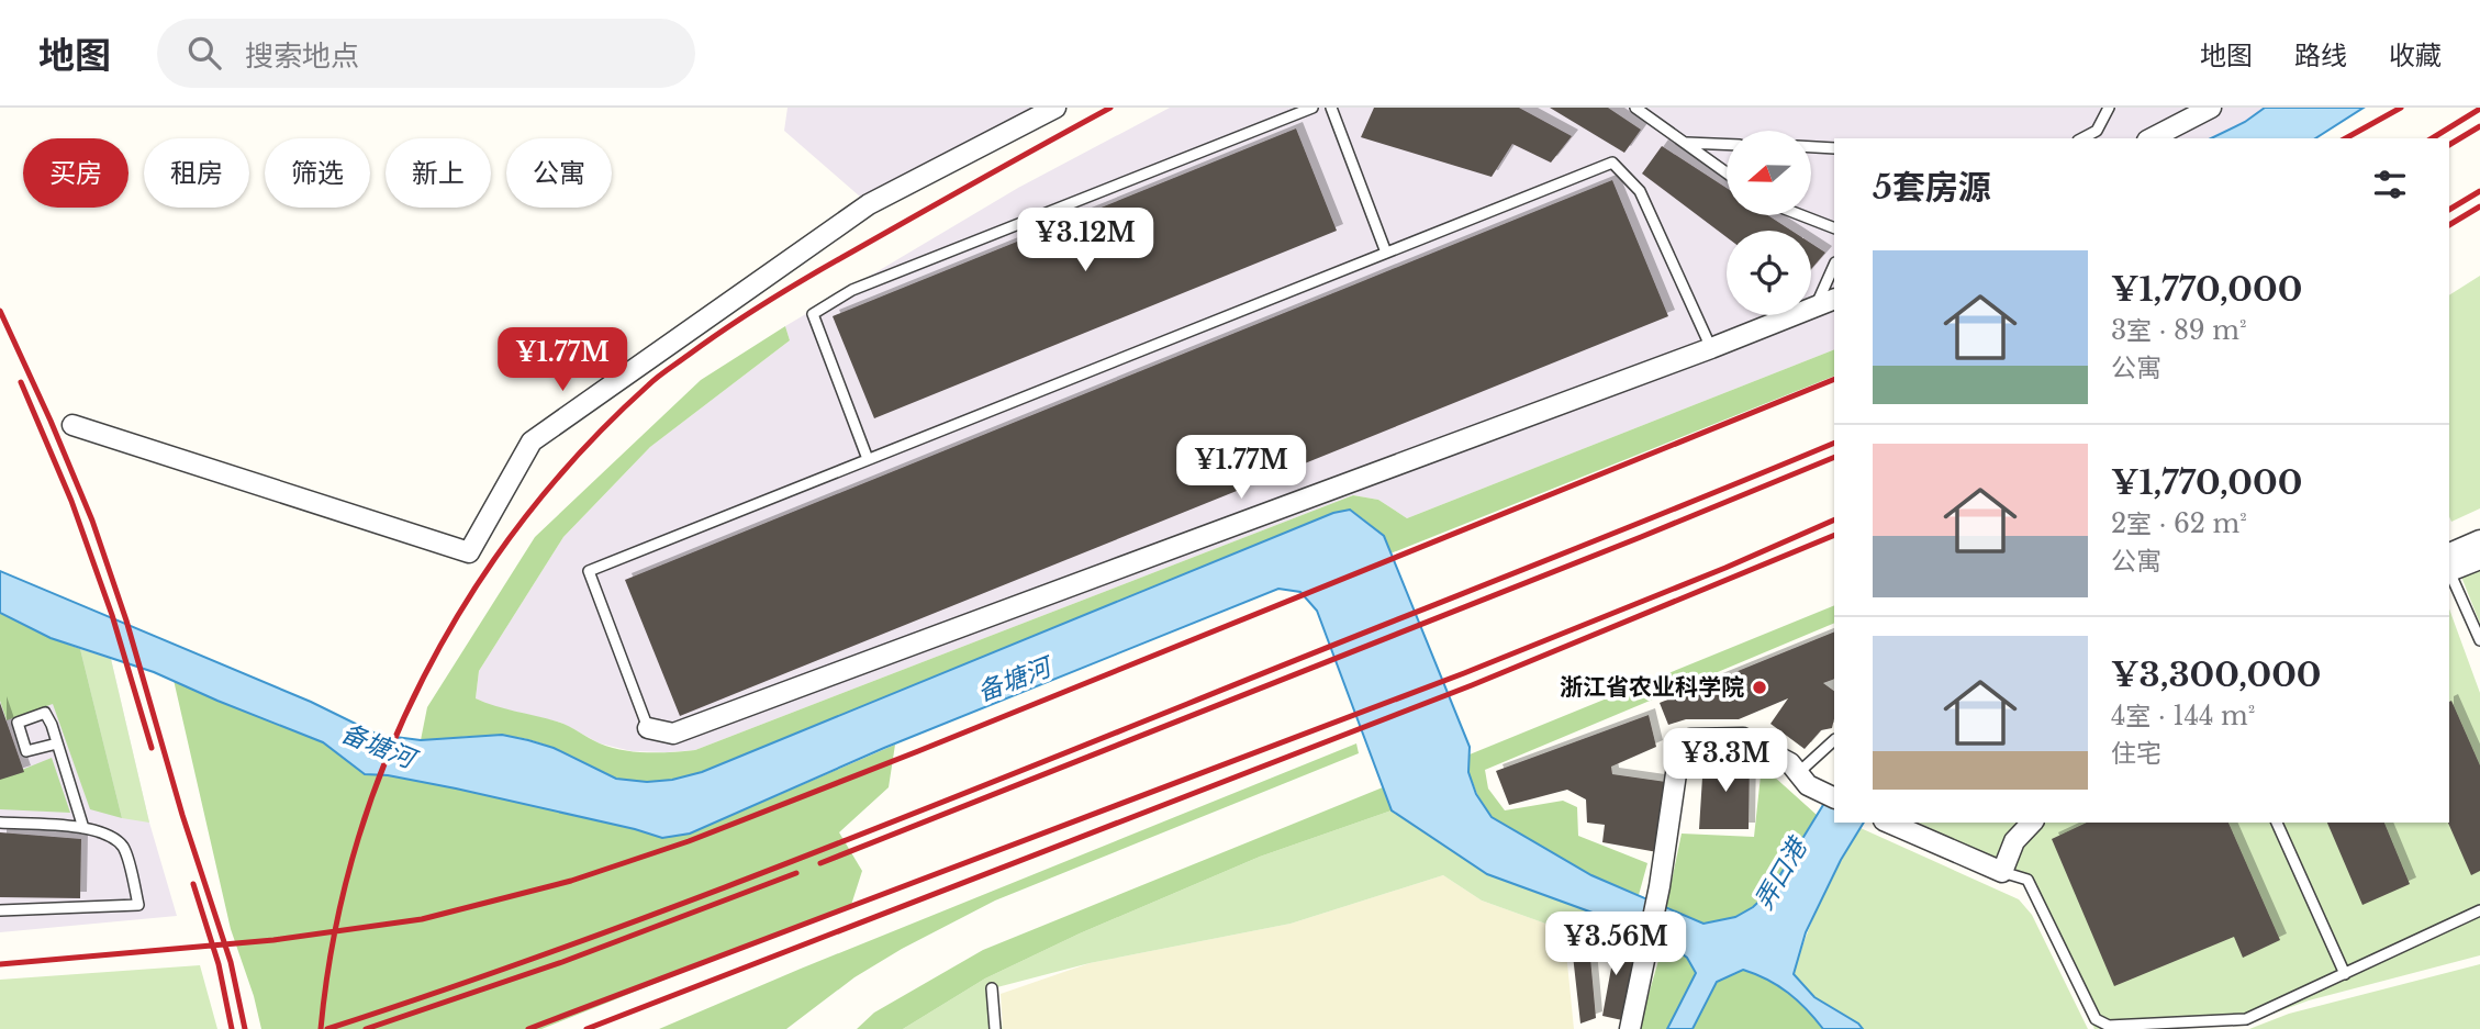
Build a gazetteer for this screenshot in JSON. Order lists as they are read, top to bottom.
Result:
{
  "water": ["备塘河", "弄口港"],
  "places": ["浙江省农业科学院"],
  "north": "left",
  "page": {
    "header": "地图",
    "search": "搜索地点",
    "nav": ["地图", "路线", "收藏"],
    "chip": [
      "买房",
      "租房",
      "筛选",
      "新上",
      "公寓"
    ],
    "heading": "5套房源",
    "price": [
      "¥3.12M",
      "¥1.77M",
      "¥1.77M",
      "¥3.3M",
      "¥3.56M"
    ],
    "list": [
      {
        "name": "¥1,770,000",
        "note": "3室 · 89 m² · 公寓"
      },
      {
        "name": "¥1,770,000",
        "note": "2室 · 62 m² · 公寓"
      },
      {
        "name": "¥3,300,000",
        "note": "4室 · 144 m² · 住宅"
      }
    ]
  }
}
